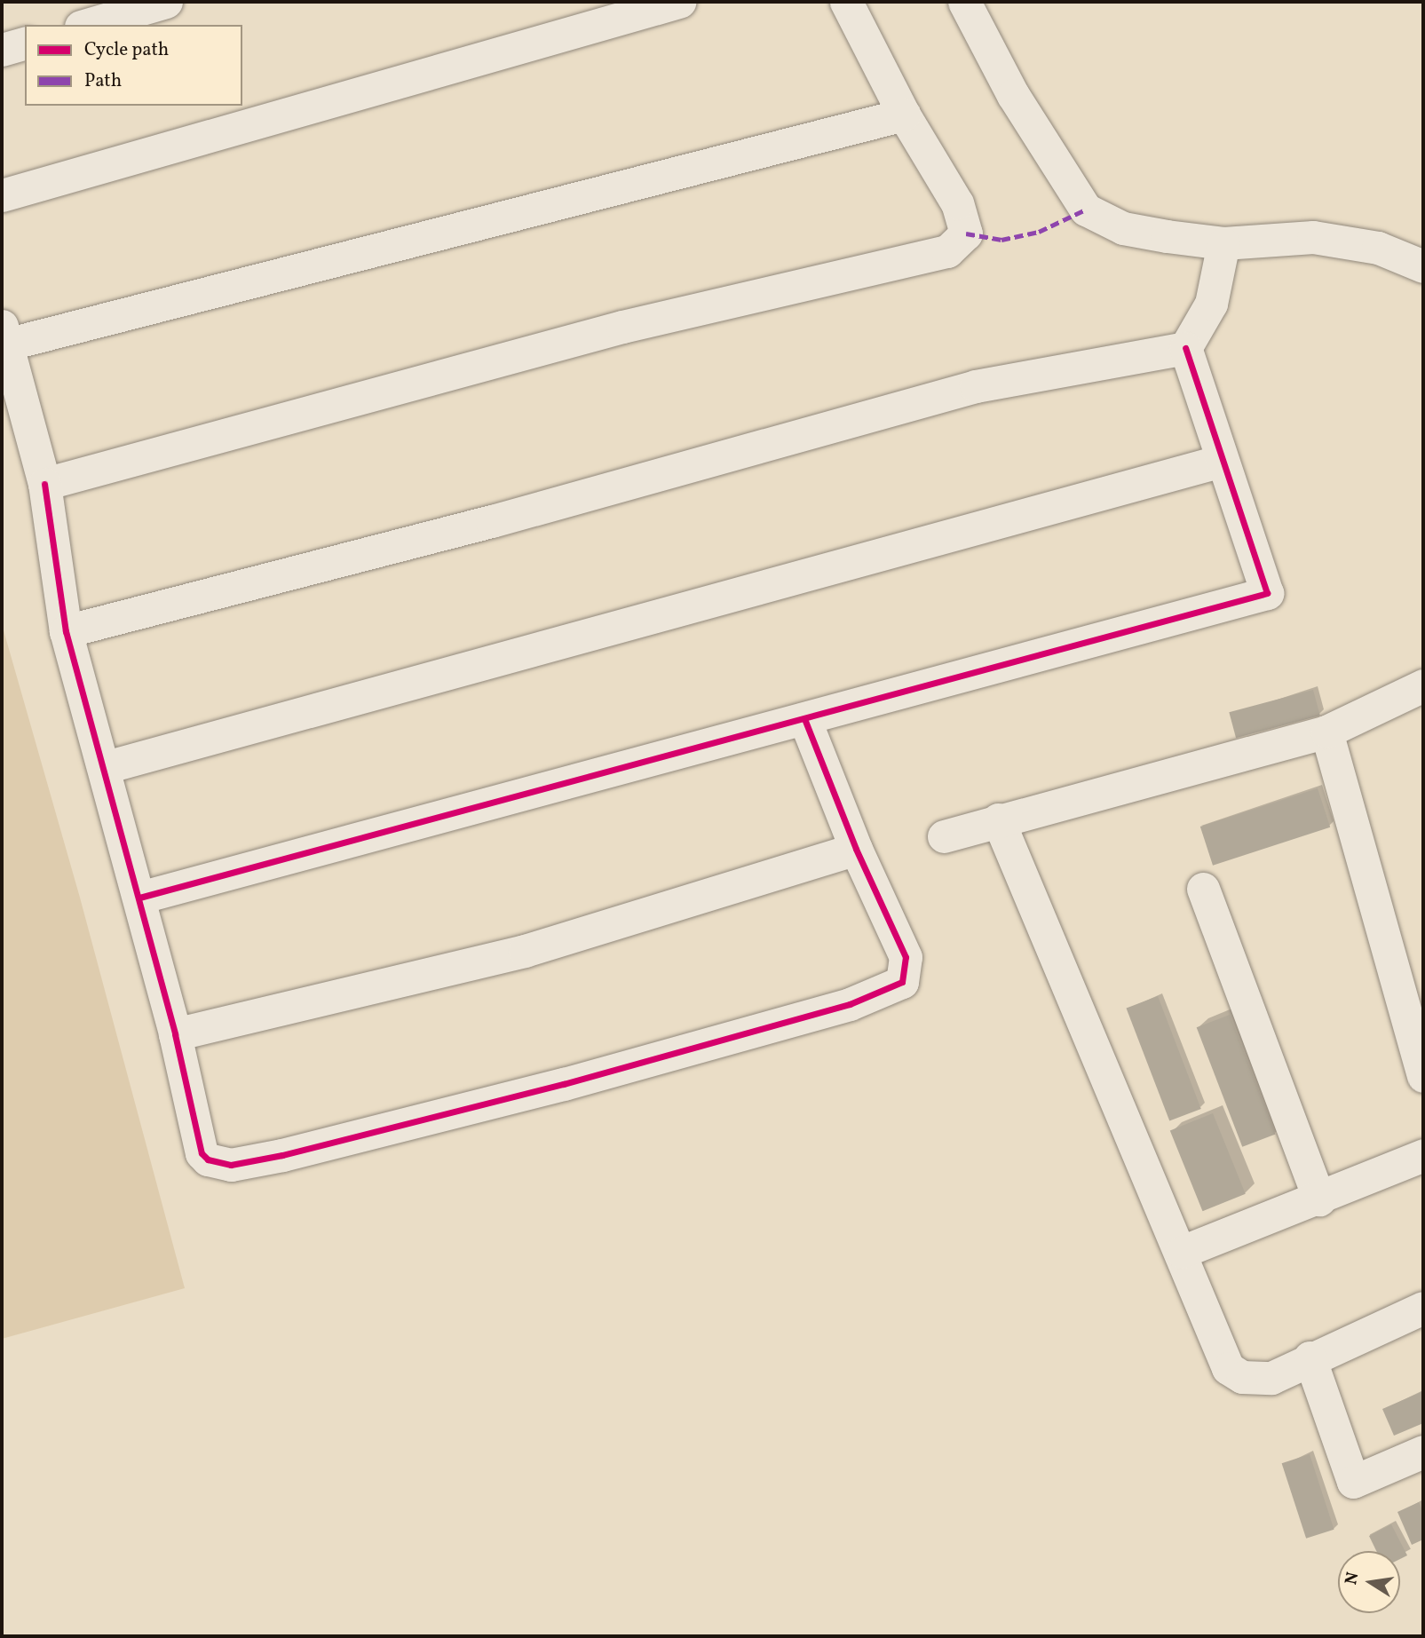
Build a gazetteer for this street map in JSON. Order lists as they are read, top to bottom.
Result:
{
  "legend": ["Cycle path", "Path"],
  "north": "left"
}
